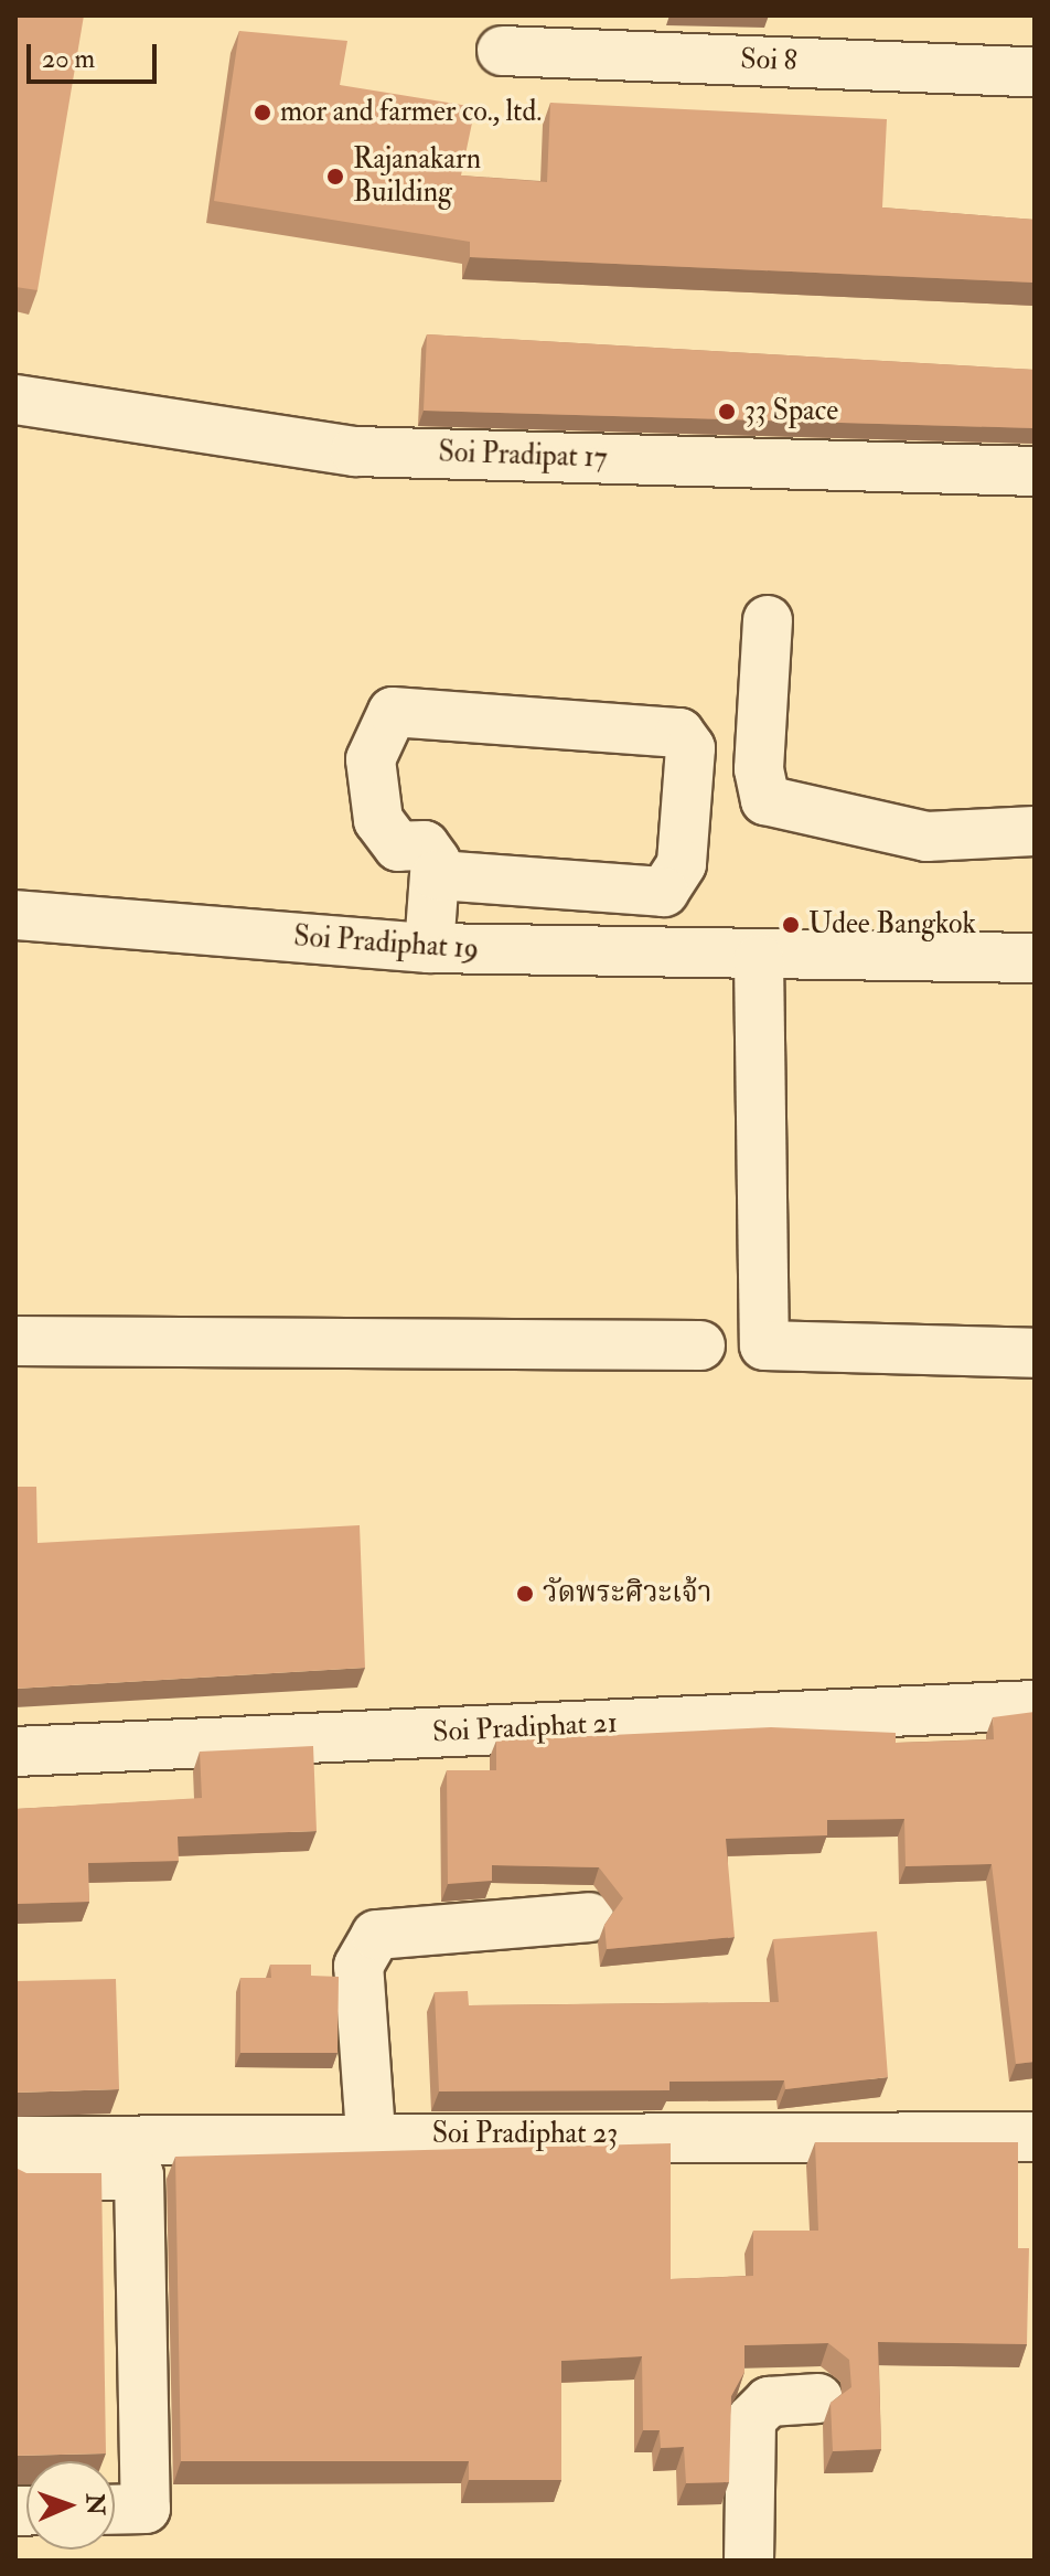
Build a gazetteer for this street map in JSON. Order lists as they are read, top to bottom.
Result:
{
  "streets": {
    "street": [
      "Soi 8",
      "Soi Pradipat 17",
      "Soi Pradiphat 19",
      "Soi Pradiphat 21",
      "Soi Pradiphat 23"
    ]
  },
  "places": [
    "mor and farmer co., ltd.",
    "Rajanakarn Building",
    "33 Space",
    "Udee Bangkok",
    "วัดพระศิวะเจ้า"
  ],
  "scale_bar": "20 m",
  "north": "right"
}
